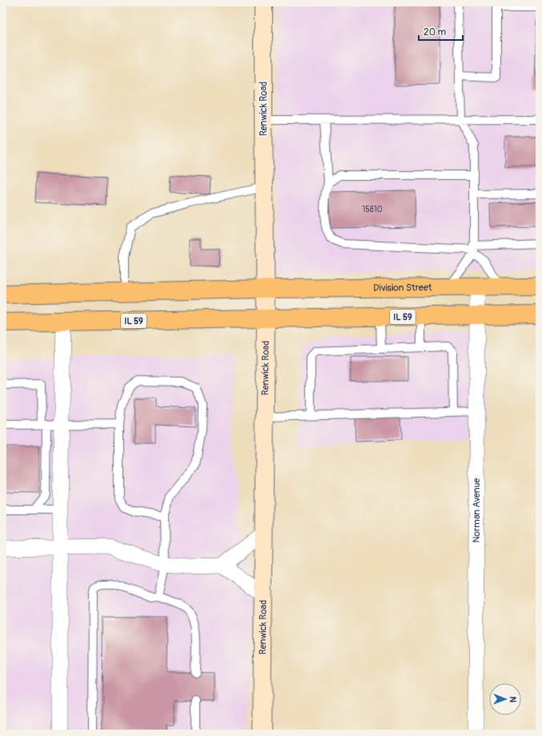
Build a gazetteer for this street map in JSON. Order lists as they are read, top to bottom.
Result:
{
  "streets": {
    "main road": ["Division Street", "IL 59"],
    "street": ["Renwick Road", "Norman Avenue"]
  },
  "crossings": [
    ["Renwick Road", "Division Street"],
    ["Renwick Road", "IL 59"],
    ["Division Street", "Norman Avenue"],
    ["IL 59", "Norman Avenue"]
  ],
  "house_numbers": ["15810"],
  "scale_bar": "20 m",
  "north": "right"
}
